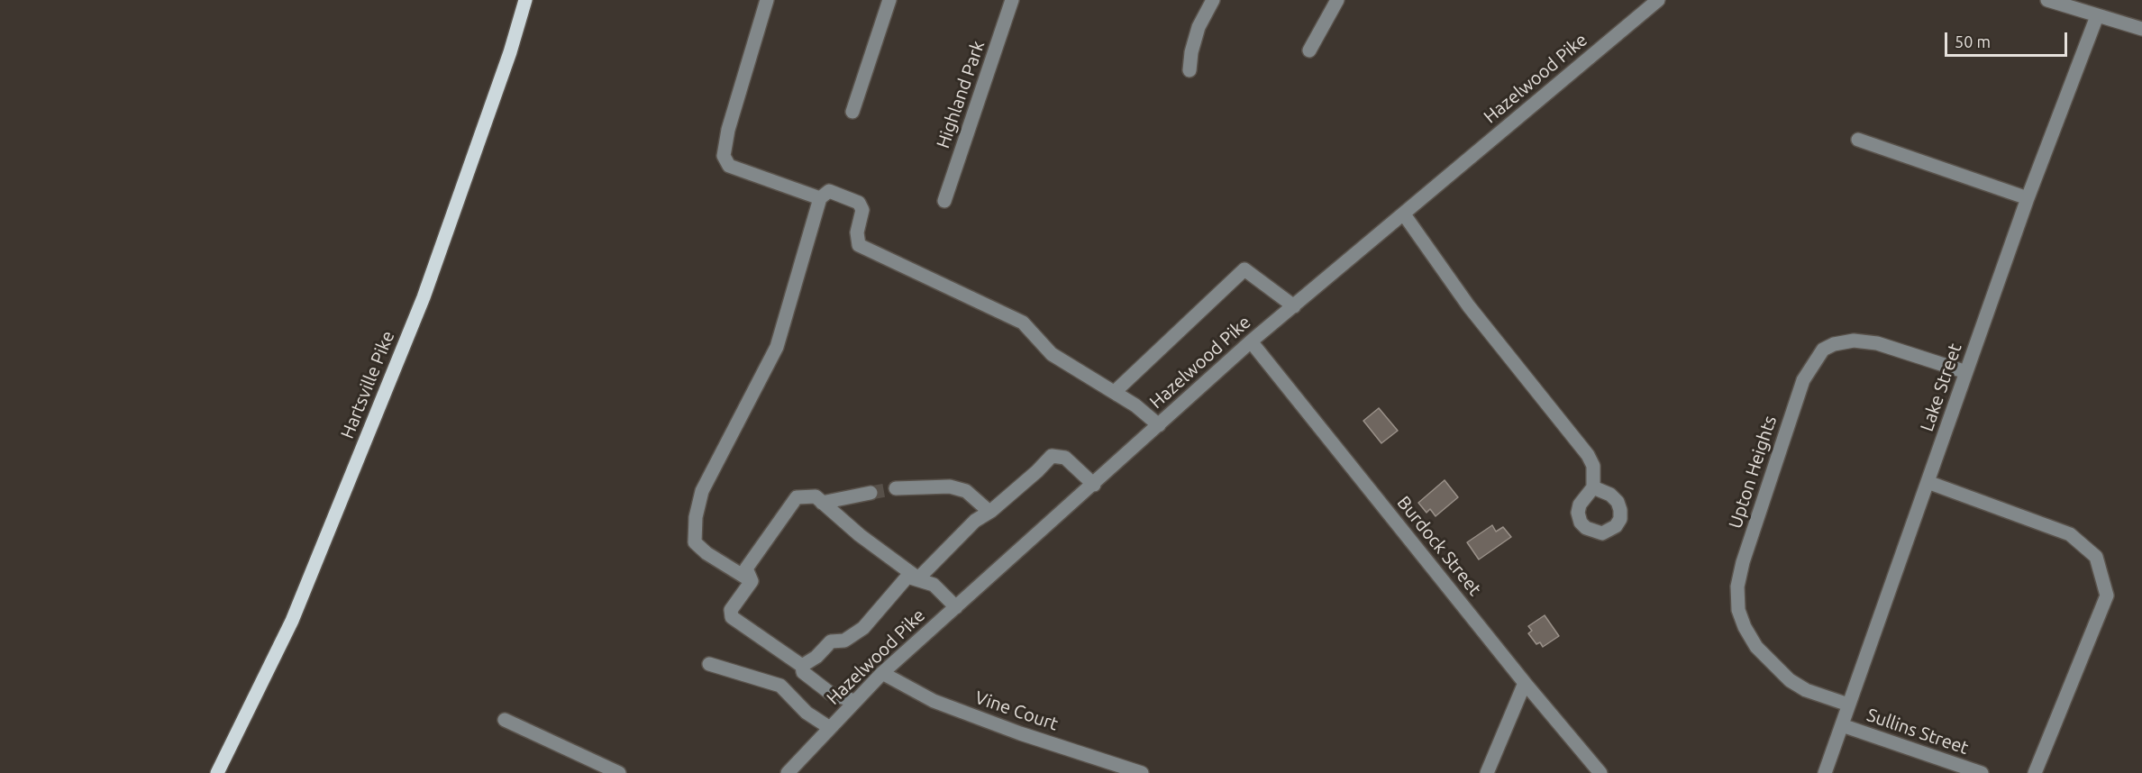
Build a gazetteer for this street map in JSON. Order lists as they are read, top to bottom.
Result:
{
  "streets": {
    "main road": ["Hartsville Pike"],
    "street": [
      "Hazelwood Pike",
      "Highland Park",
      "Lake Street",
      "Upton Heights",
      "Burdock Street",
      "Vine Court",
      "Sullins Street"
    ]
  },
  "crossings": [
    ["Hazelwood Pike", "Burdock Street"],
    ["Hazelwood Pike", "Vine Court"],
    ["Lake Street", "Upton Heights"],
    ["Lake Street", "Sullins Street"]
  ],
  "scale_bar": "50 m"
}
